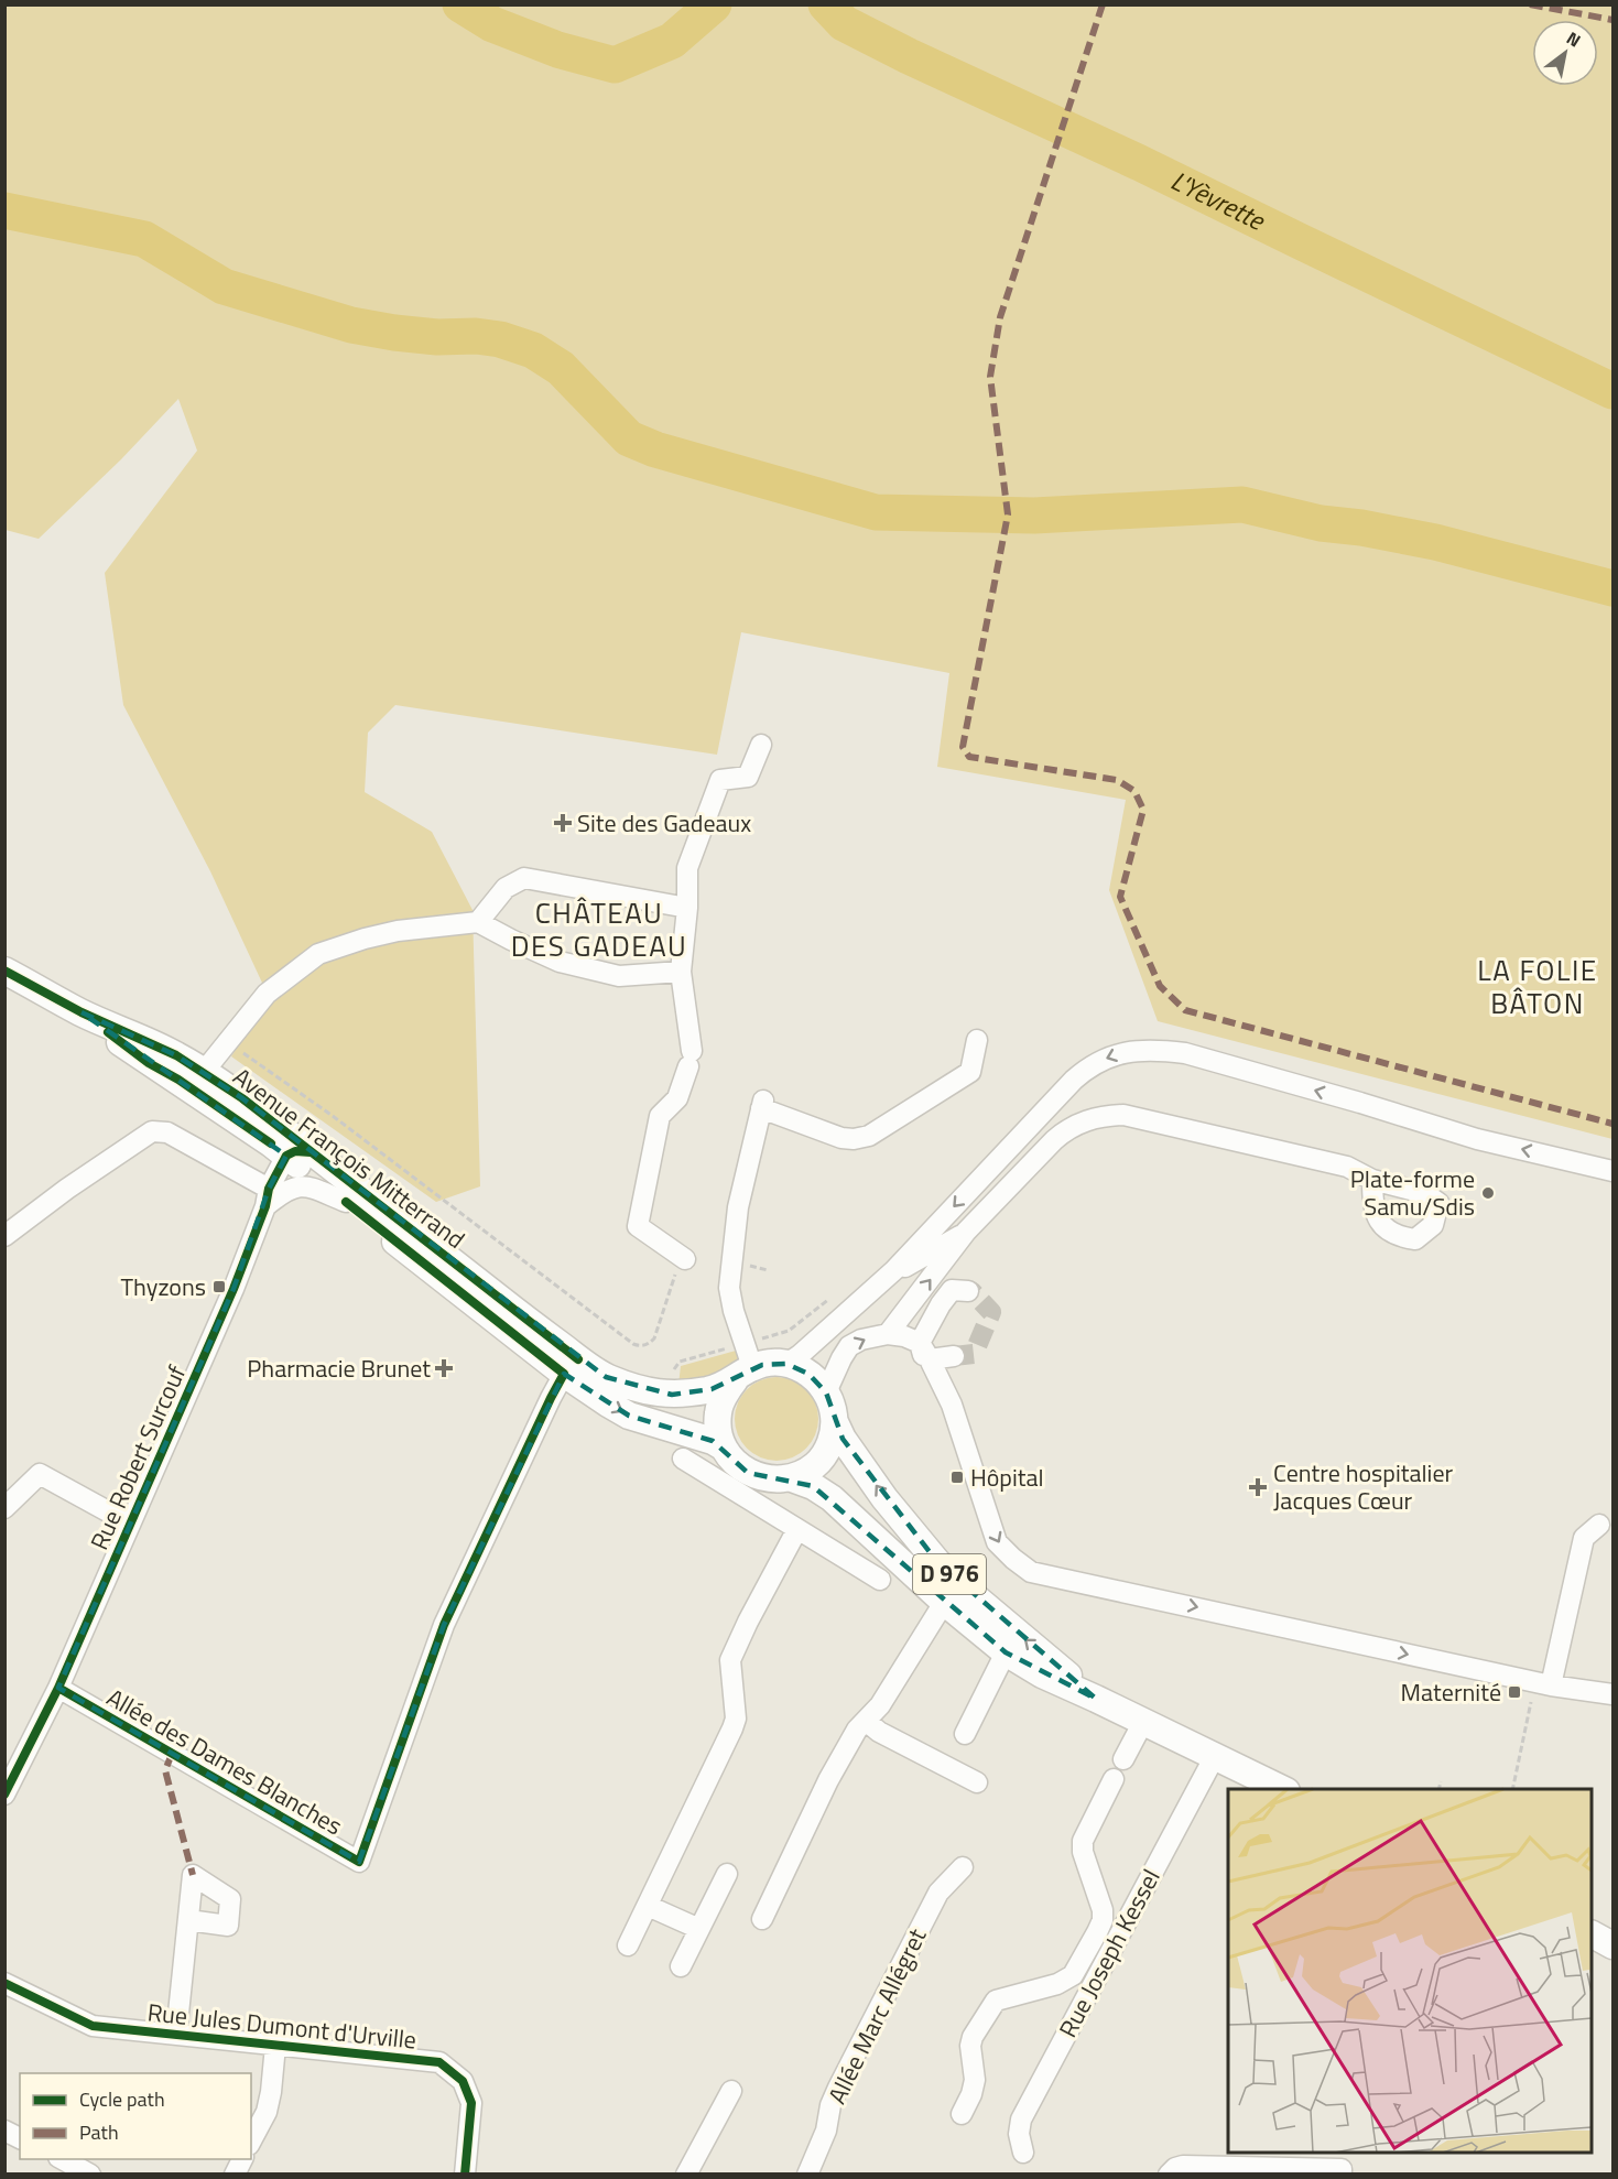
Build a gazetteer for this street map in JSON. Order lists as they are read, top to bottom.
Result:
{
  "streets": {
    "main road": ["Avenue François Mitterrand", "D 976"],
    "street": [
      "Rue Robert Surcouf",
      "Allée des Dames Blanches",
      "Rue Joseph Kessel",
      "Allée Marc Allégret",
      "Rue Jules Dumont d'Urville"
    ]
  },
  "crossings": [
    ["Avenue François Mitterrand", "Rue Robert Surcouf"],
    ["Avenue François Mitterrand", "D 976"],
    ["Avenue François Mitterrand", "Allée des Dames Blanches"],
    ["Rue Robert Surcouf", "Allée des Dames Blanches"],
    ["D 976", "Rue Joseph Kessel"]
  ],
  "districts": ["CHÂTEAU DES GADEAU", "LA FOLIE BÂTON"],
  "water": ["L'Yèvrette"],
  "places": {
    "health": ["Site des Gadeaux", "Pharmacie Brunet", "Centre hospitalier Jacques Cœur"],
    "other": ["Plate-forme Samu/Sdis"],
    "transit": ["Thyzons", "Hôpital", "Maternité"]
  },
  "legend": ["Cycle path", "Path"],
  "north": "top right"
}
